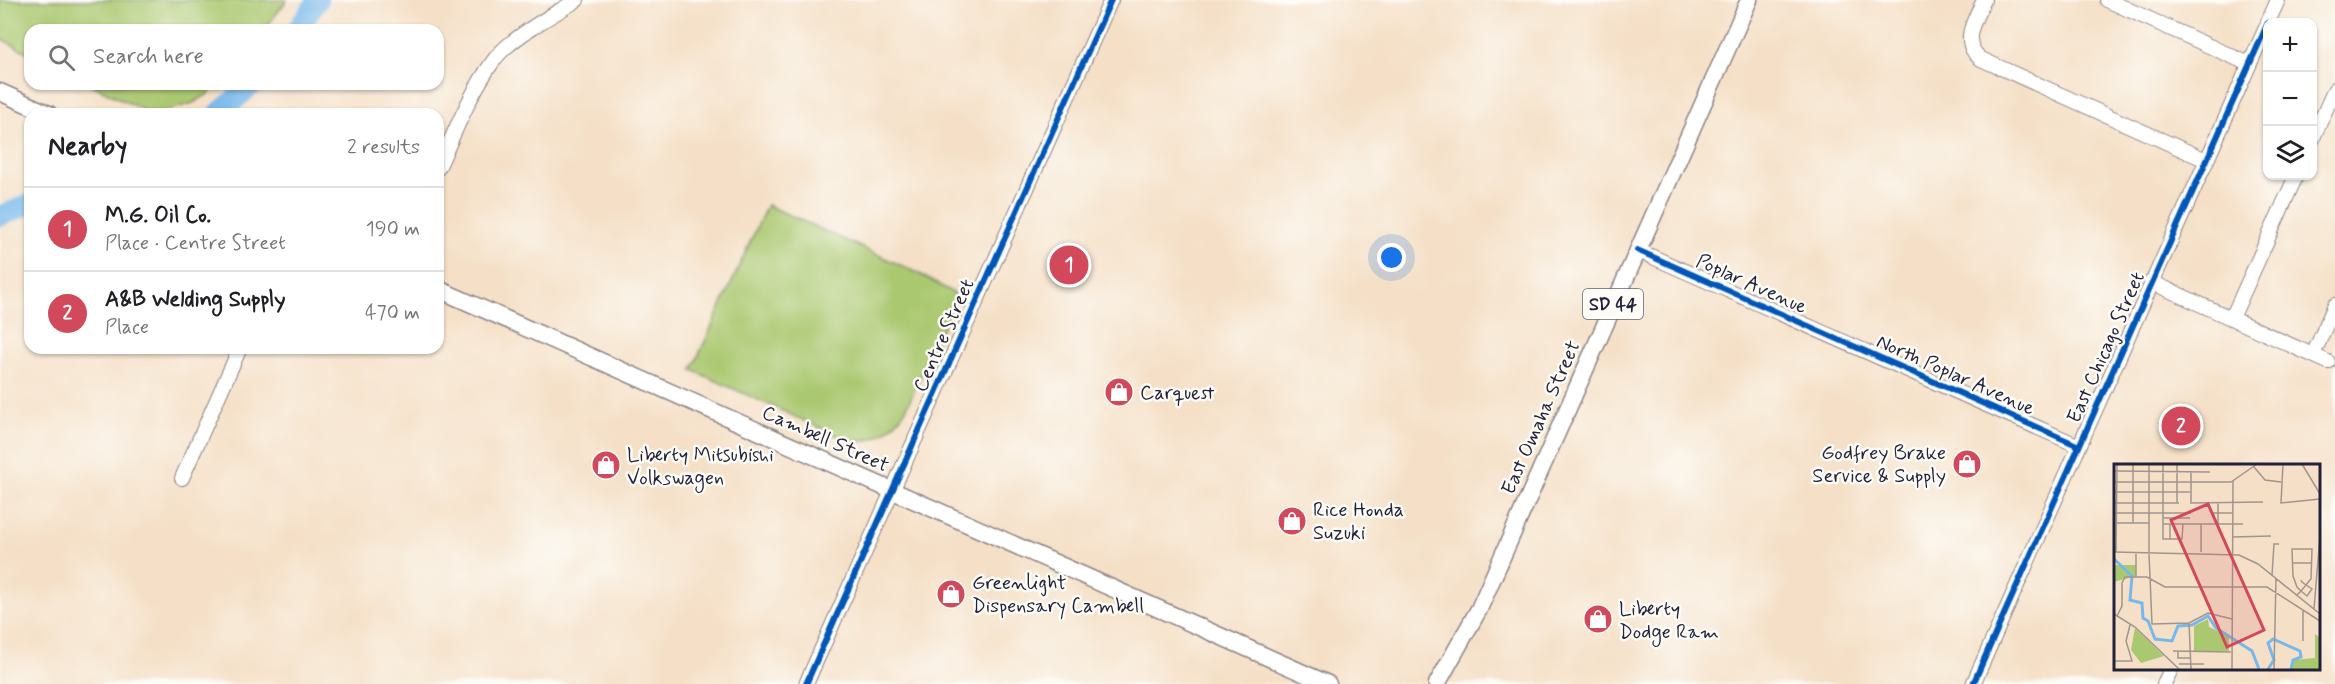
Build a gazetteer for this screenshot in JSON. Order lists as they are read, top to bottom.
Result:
{
  "streets": {
    "main road": ["SD 44", "East Omaha Street", "Cambell Street"],
    "street": [
      "Poplar Avenue",
      "Centre Street",
      "East Chicago Street",
      "North Poplar Avenue"
    ]
  },
  "crossings": [
    ["Poplar Avenue", "North Poplar Avenue"],
    ["Poplar Avenue", "East Omaha Street"],
    ["Centre Street", "Cambell Street"],
    ["East Chicago Street", "North Poplar Avenue"]
  ],
  "places": {
    "shop": [
      "Carquest",
      "Godfrey Brake Service & Supply",
      "Liberty Mitsubishi Volkswagen",
      "Rice Honda Suzuki",
      "Greenlight Dispensary Cambell",
      "Liberty Dodge Ram"
    ]
  },
  "page": {
    "map_buttons": ["+", "−"],
    "search": "Search here",
    "heading": ["Nearby", "2 results"],
    "list": [
      {
        "mark": "1",
        "name": "M.G. Oil Co.",
        "note": "Place · Centre Street",
        "value": "190 m"
      },
      {
        "mark": "2",
        "name": "A&B Welding Supply",
        "note": "Place",
        "value": "470 m"
      }
    ],
    "pins": ["1", "2"]
  }
}
